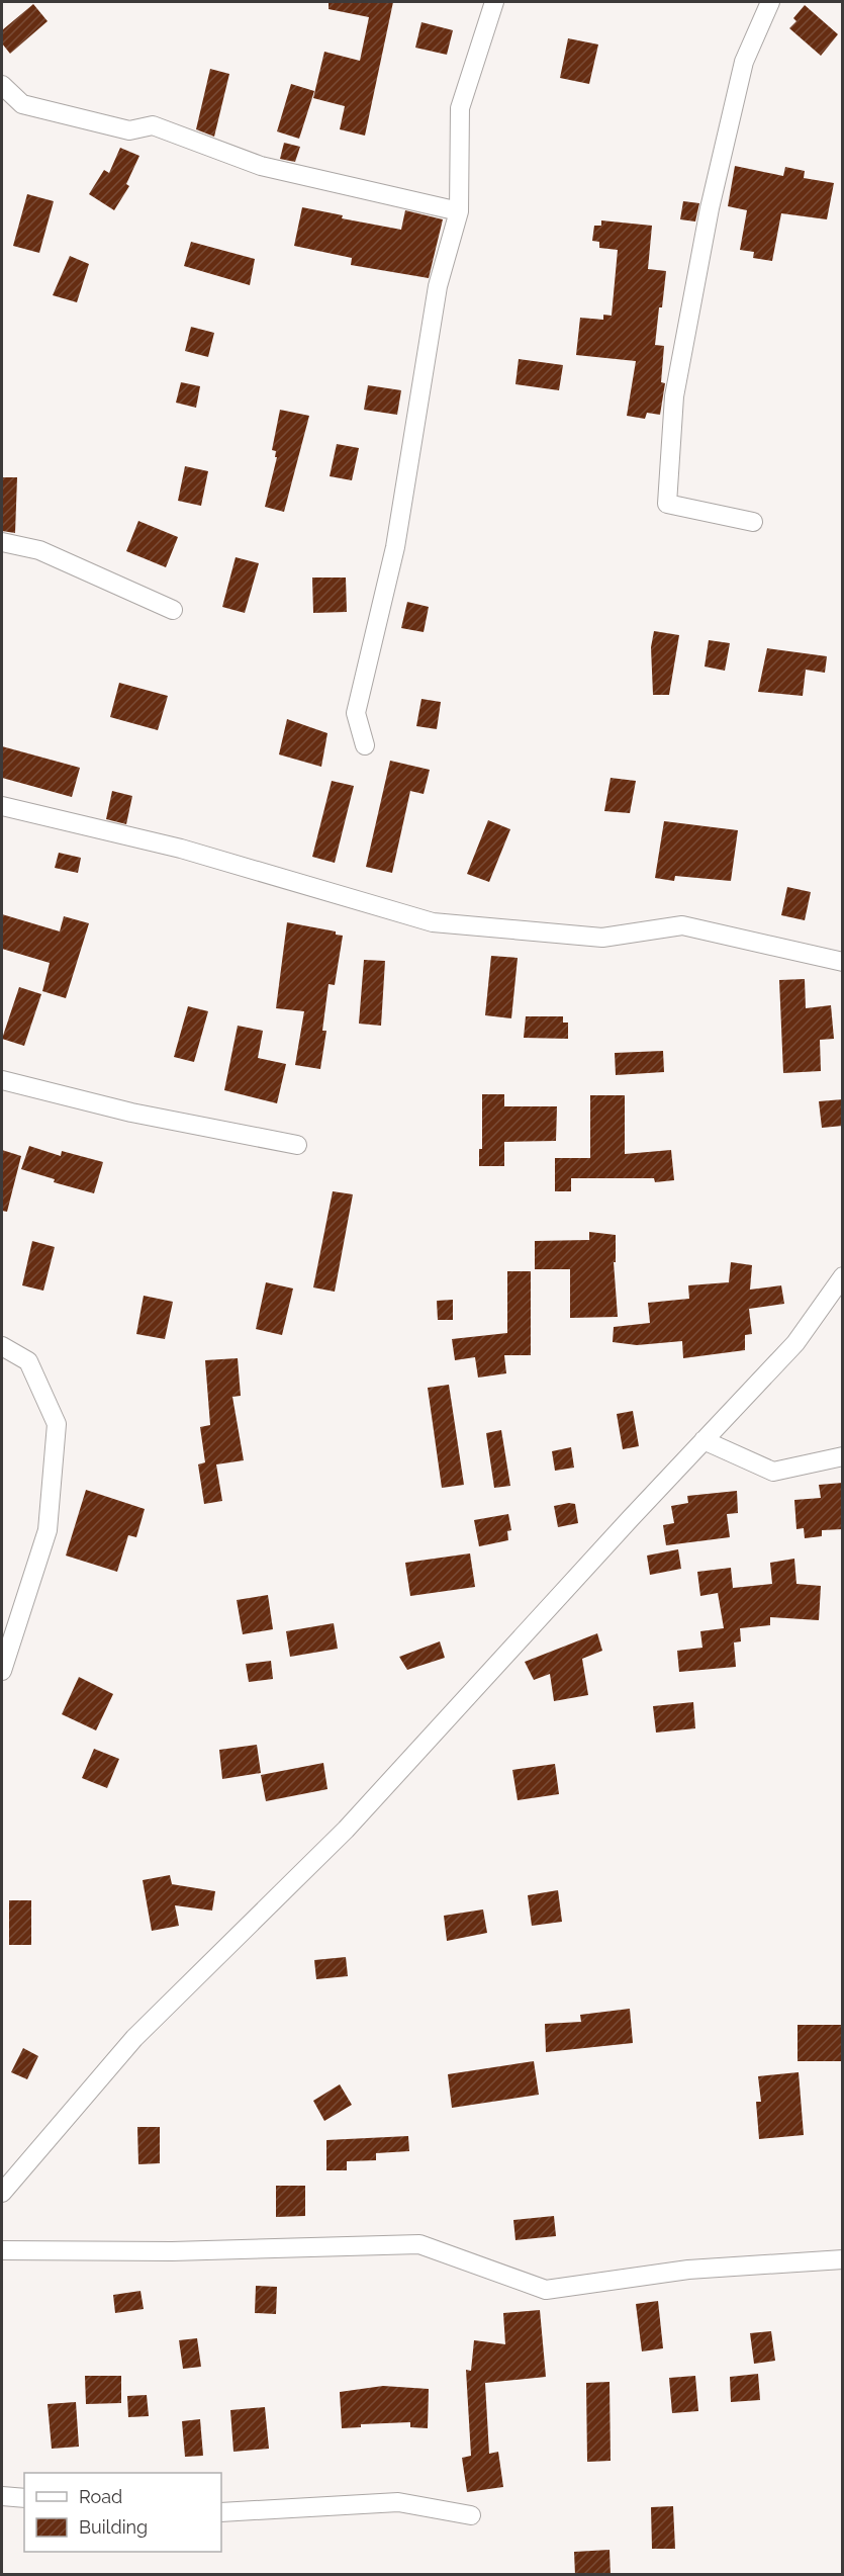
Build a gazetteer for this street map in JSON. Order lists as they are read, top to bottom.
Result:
{
  "legend": ["Road", "Building"]
}
